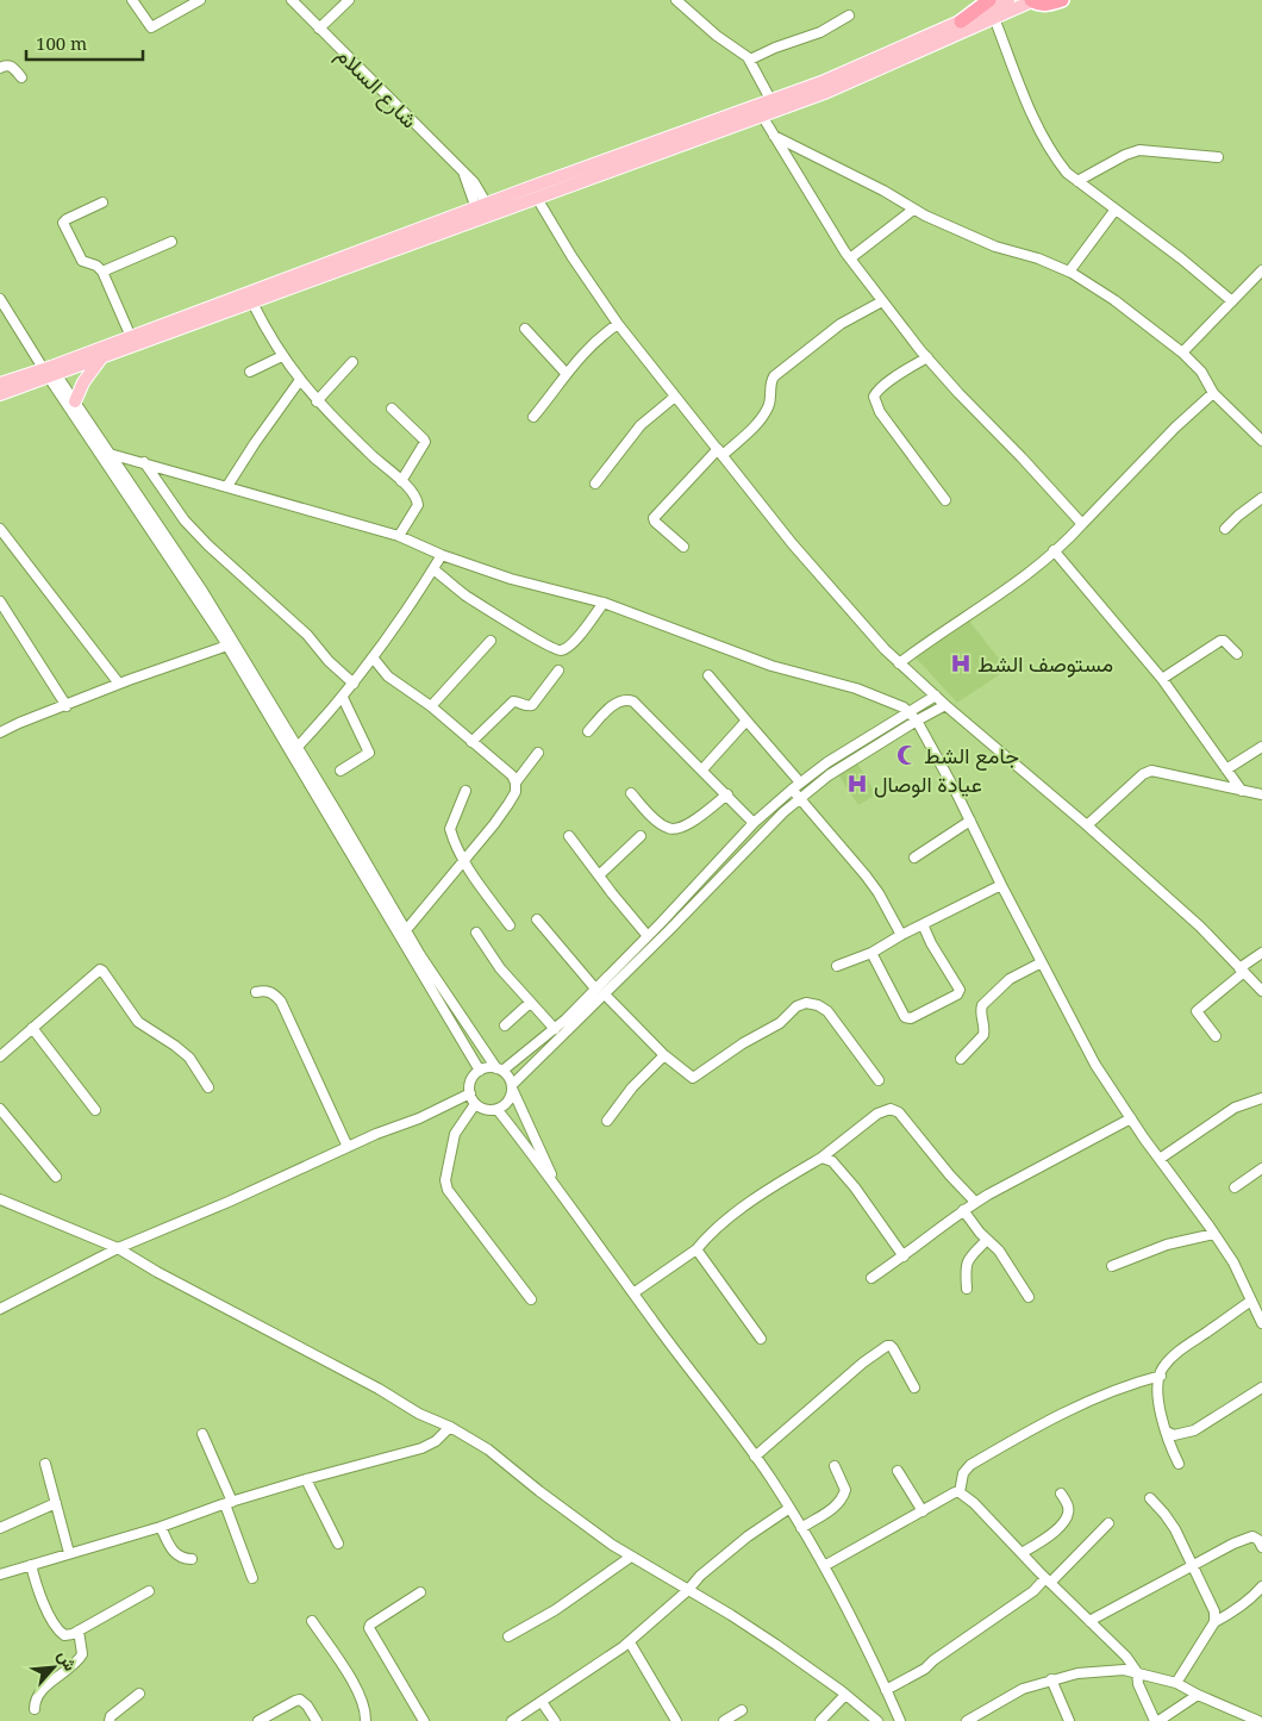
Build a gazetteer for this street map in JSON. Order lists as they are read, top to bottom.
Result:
{
  "streets": {
    "street": ["شارع السلام"]
  },
  "places": {
    "hospital": ["مستوصف الشط", "عيادة الوصال"],
    "mosque": ["جامع الشط"]
  },
  "scale_bar": "100 m",
  "north": "top right"
}
